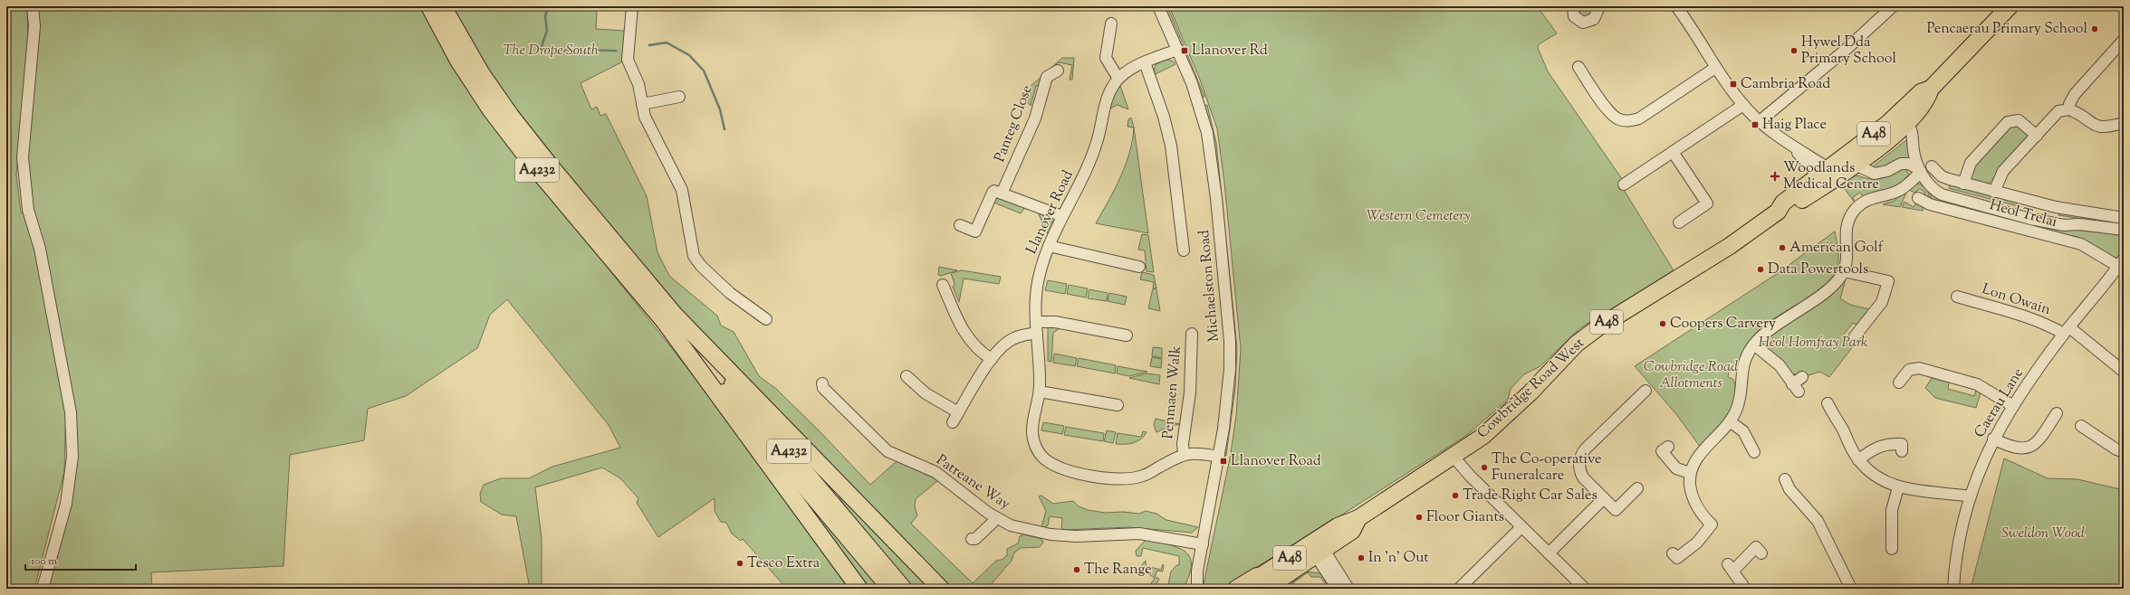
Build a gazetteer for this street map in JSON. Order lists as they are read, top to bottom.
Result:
{
  "streets": {
    "highway": ["A48", "A4232", "Cowbridge Road West"],
    "street": [
      "Panteg Close",
      "Llanover Road",
      "Heol Trelai",
      "Michaelston Road",
      "Lon Owain",
      "Penmaen Walk",
      "Caerau Lane",
      "Patreane Way"
    ]
  },
  "crossings": [
    ["Llanover Road", "Michaelston Road"],
    ["Llanover Road", "Penmaen Walk"],
    ["Heol Trelai", "Cowbridge Road West"],
    ["Heol Trelai", "Caerau Lane"],
    ["Michaelston Road", "Patreane Way"],
    ["Lon Owain", "Caerau Lane"]
  ],
  "parks": [
    "The Drope South",
    "Western Cemetery",
    "Heol Homfray Park",
    "Cowbridge Road Allotments",
    "Sweldon Wood"
  ],
  "places": {
    "other": [
      "Pencaerau Primary School",
      "Hywel Dda Primary School",
      "American Golf",
      "Data Powertools",
      "Coopers Carvery",
      "The Co-operative Funeralcare",
      "Trade Right Car Sales",
      "Floor Giants",
      "In 'n' Out",
      "Tesco Extra",
      "The Range"
    ],
    "transit": [
      "Llanover Rd",
      "Cambria Road",
      "Haig Place",
      "Llanover Road"
    ],
    "health": ["Woodlands Medical Centre"]
  },
  "scale_bar": "100 m"
}
